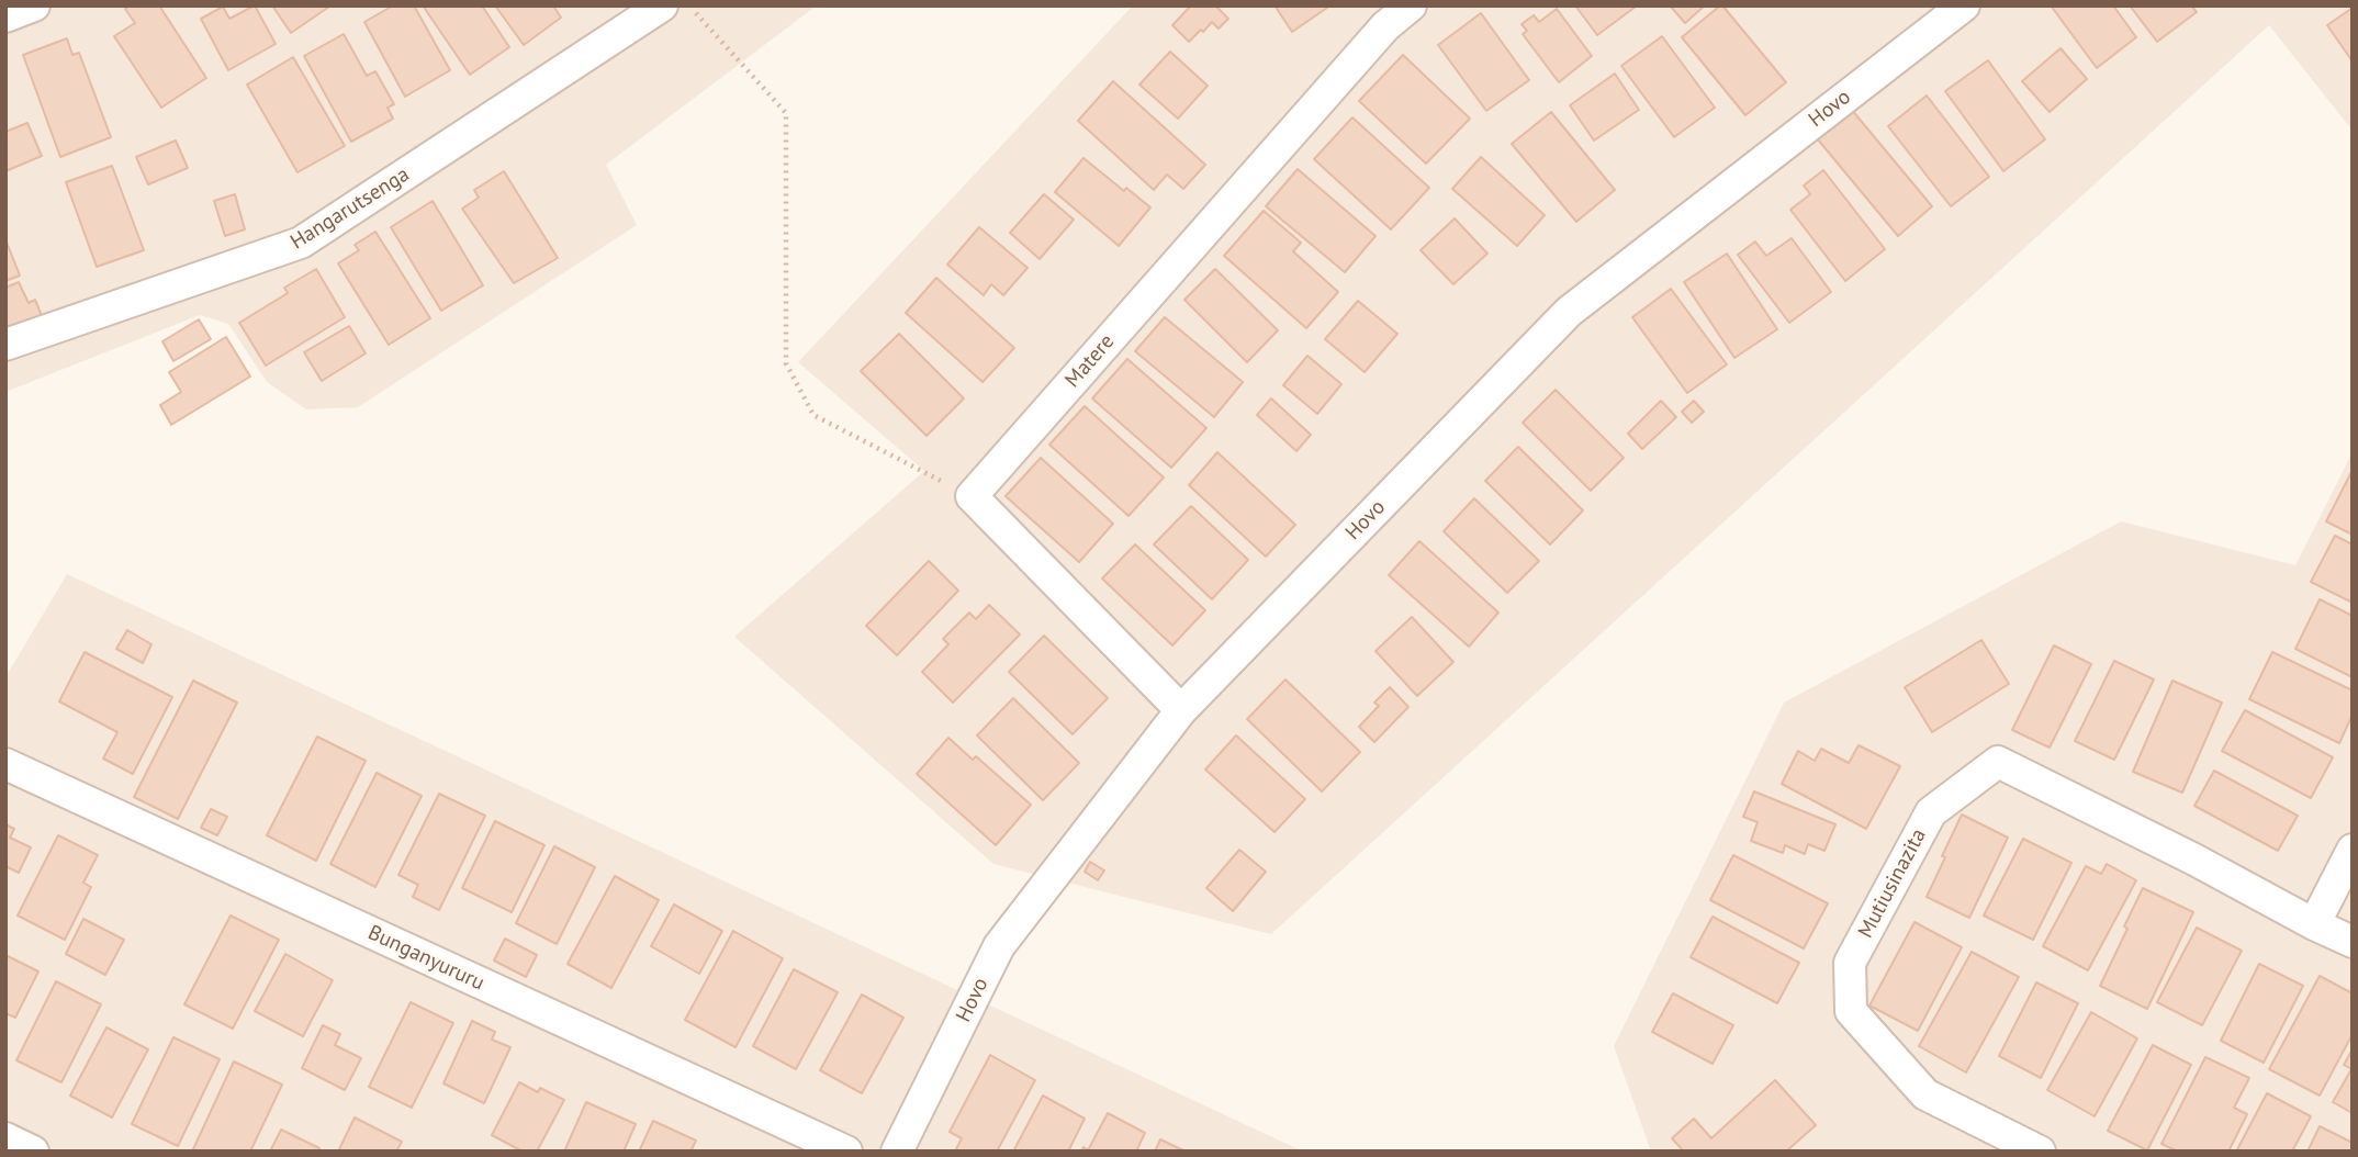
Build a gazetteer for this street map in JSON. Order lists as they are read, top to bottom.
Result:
{
  "streets": {
    "street": [
      "Hovo",
      "Hangarutsenga",
      "Matere",
      "Mutiusinazita",
      "Bunganyururu"
    ]
  }
}
